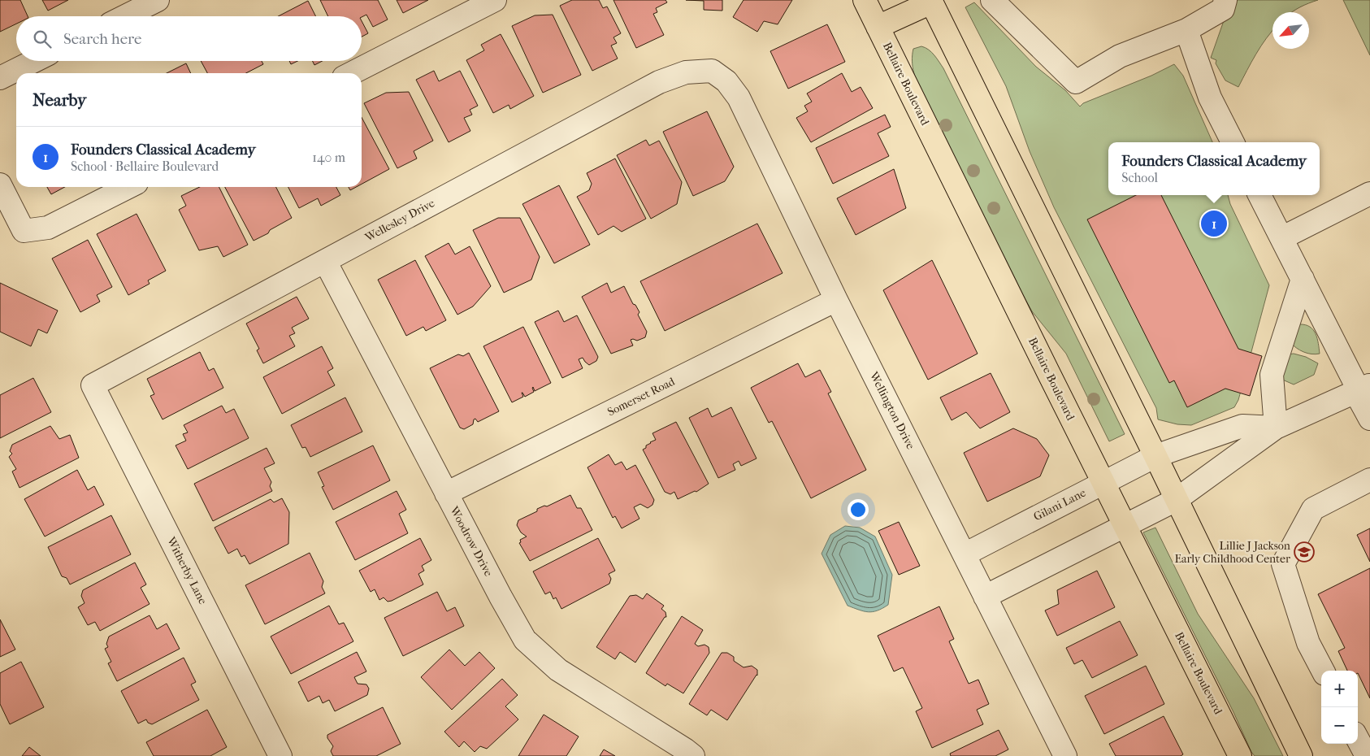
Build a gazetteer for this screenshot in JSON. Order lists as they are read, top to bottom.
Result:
{
  "streets": {
    "main road": ["Bellaire Boulevard"],
    "street": [
      "Wellesley Drive",
      "Somerset Road",
      "Wellington Drive",
      "Gilani Lane",
      "Woodrow Drive",
      "Witherby Lane"
    ]
  },
  "crossings": [
    ["Bellaire Boulevard", "Gilani Lane"],
    ["Wellesley Drive", "Wellington Drive"],
    ["Wellesley Drive", "Woodrow Drive"],
    ["Wellesley Drive", "Witherby Lane"],
    ["Somerset Road", "Wellington Drive"],
    ["Somerset Road", "Woodrow Drive"],
    ["Wellington Drive", "Gilani Lane"]
  ],
  "places": {
    "school or university": ["Lillie J Jackson Early Childhood Center"]
  },
  "north": "bottom left",
  "page": {
    "search": "Search here",
    "heading": "Nearby",
    "list": [
      {
        "mark": "1",
        "name": "Founders Classical Academy",
        "note": "School · Bellaire Boulevard",
        "value": "140 m"
      }
    ],
    "popup": ["Founders Classical Academy", "School"],
    "pins": "1",
    "map_buttons": ["+", "−"]
  }
}
